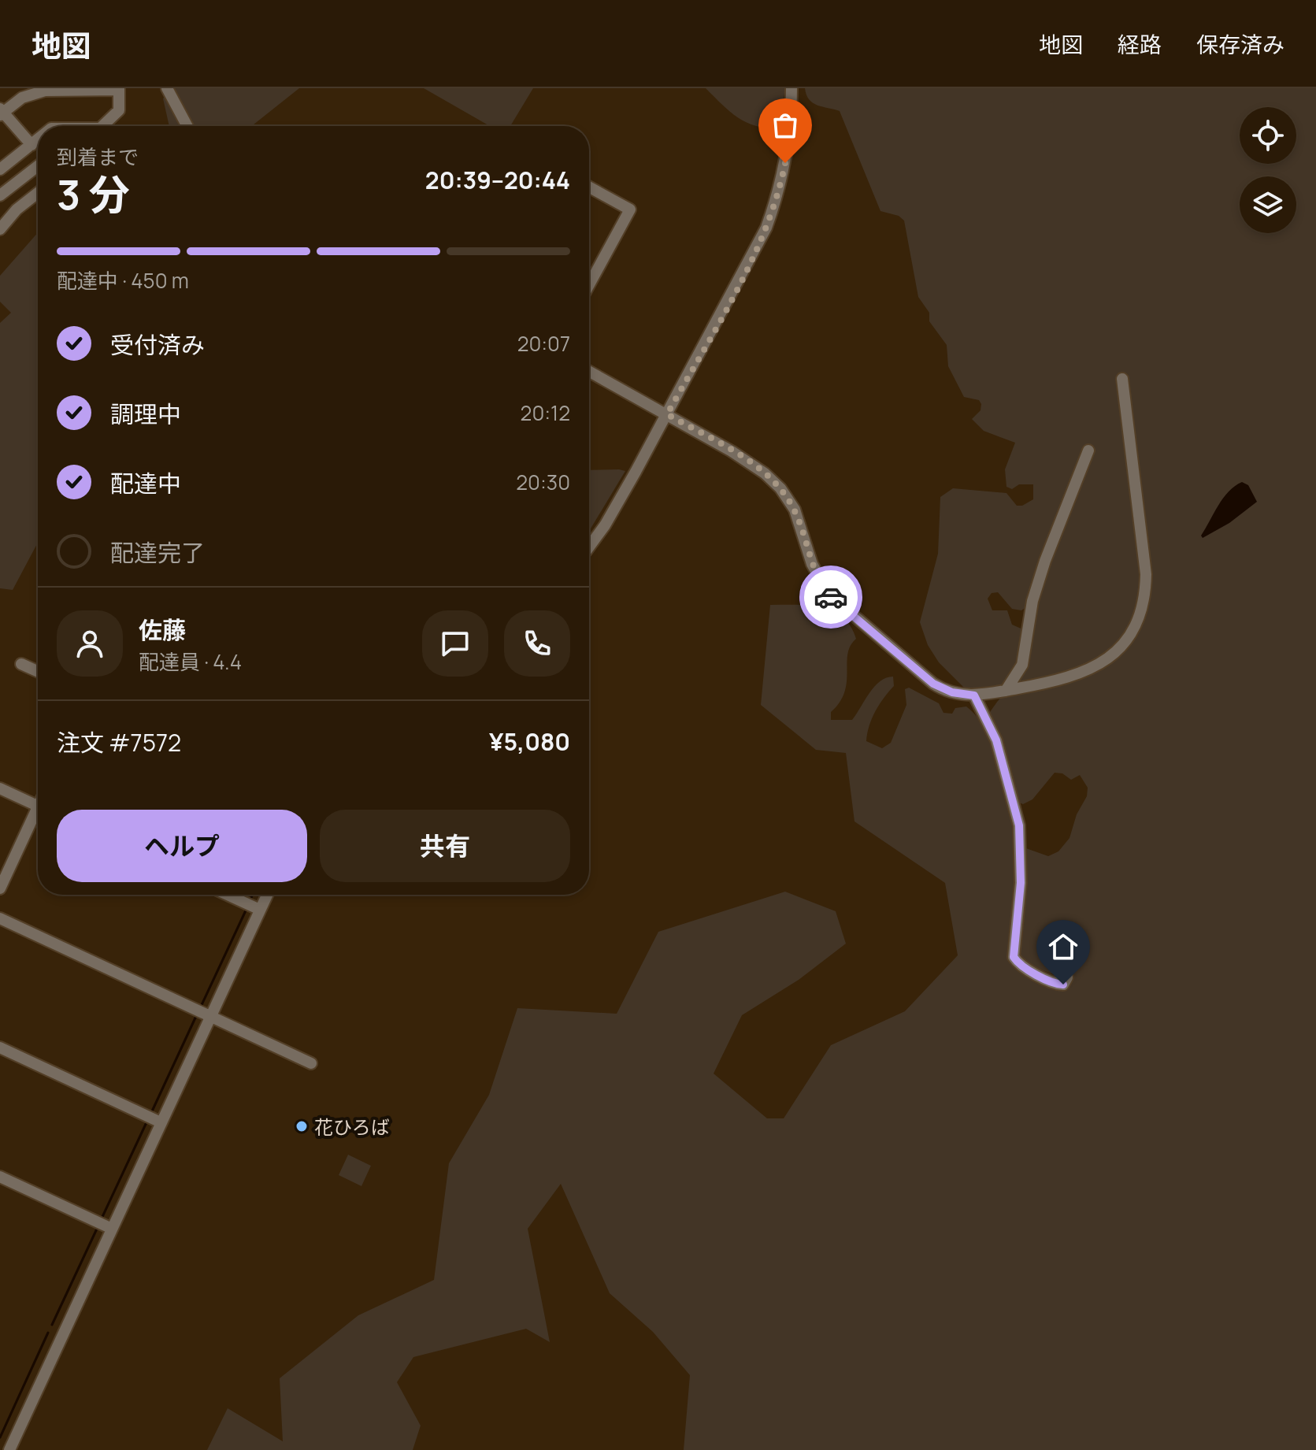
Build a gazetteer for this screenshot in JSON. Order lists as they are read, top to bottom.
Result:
{
  "places": ["花ひろば"],
  "page": {
    "header": "地図",
    "nav": ["地図", "経路", "保存済み"],
    "heading": ["3 分", "到着まで", "20:39–20:44"],
    "panel": [
      "佐藤",
      "配達員 · 4.4",
      "注文 #7572",
      "¥5,080"
    ],
    "bar": "配達中 · 450 m",
    "list": [
      ["受付済み", "20:07"],
      ["調理中", "20:12"],
      ["配達中", "20:30"],
      "配達完了"
    ],
    "buttons": ["ヘルプ", "共有"]
  }
}
